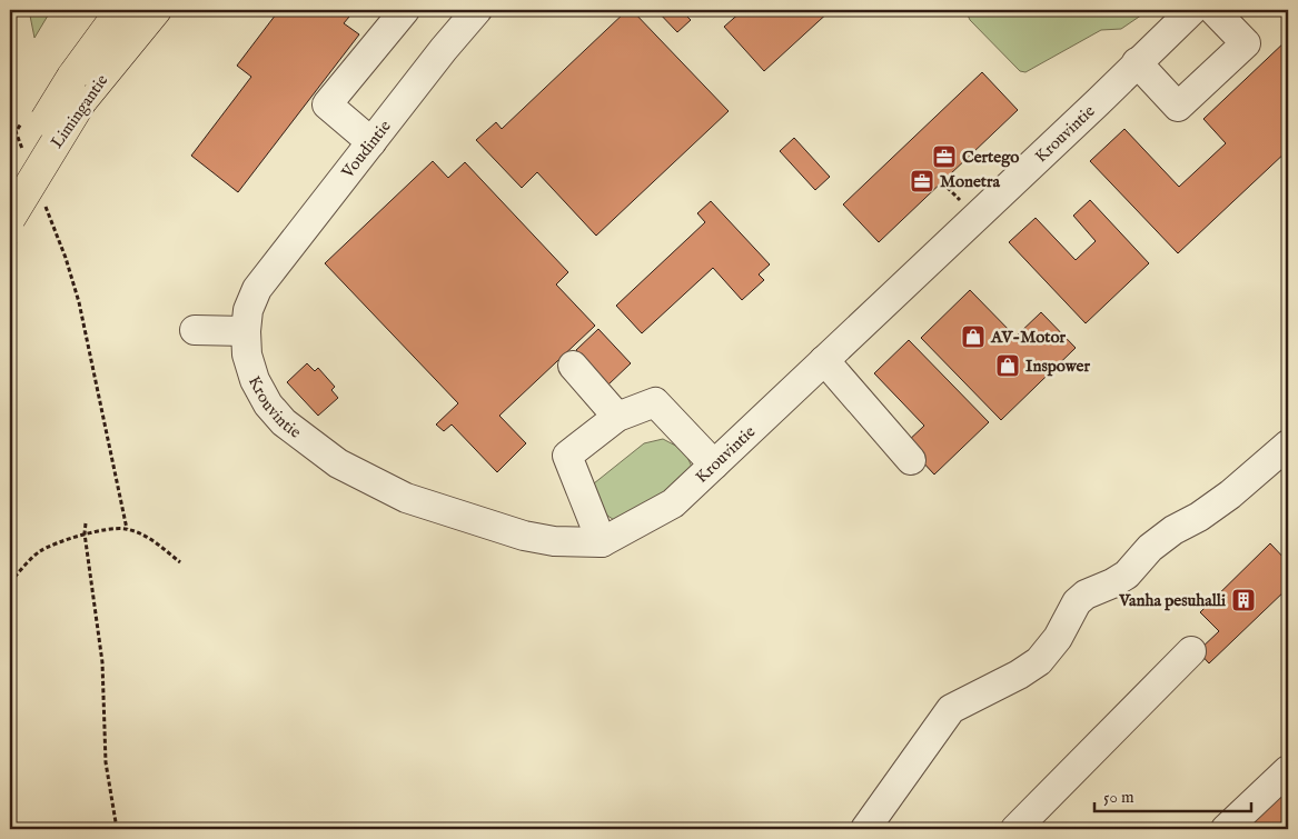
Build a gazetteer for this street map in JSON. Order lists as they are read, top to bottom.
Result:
{
  "streets": {
    "main road": ["Limingantie"],
    "street": ["Krouvintie", "Voudintie"]
  },
  "crossings": [
    ["Krouvintie", "Voudintie"]
  ],
  "places": {
    "office": ["Certego", "Monetra"],
    "shop": ["AV-Motor", "Inspower"],
    "building": ["Vanha pesuhalli"]
  },
  "scale_bar": "50 m"
}
